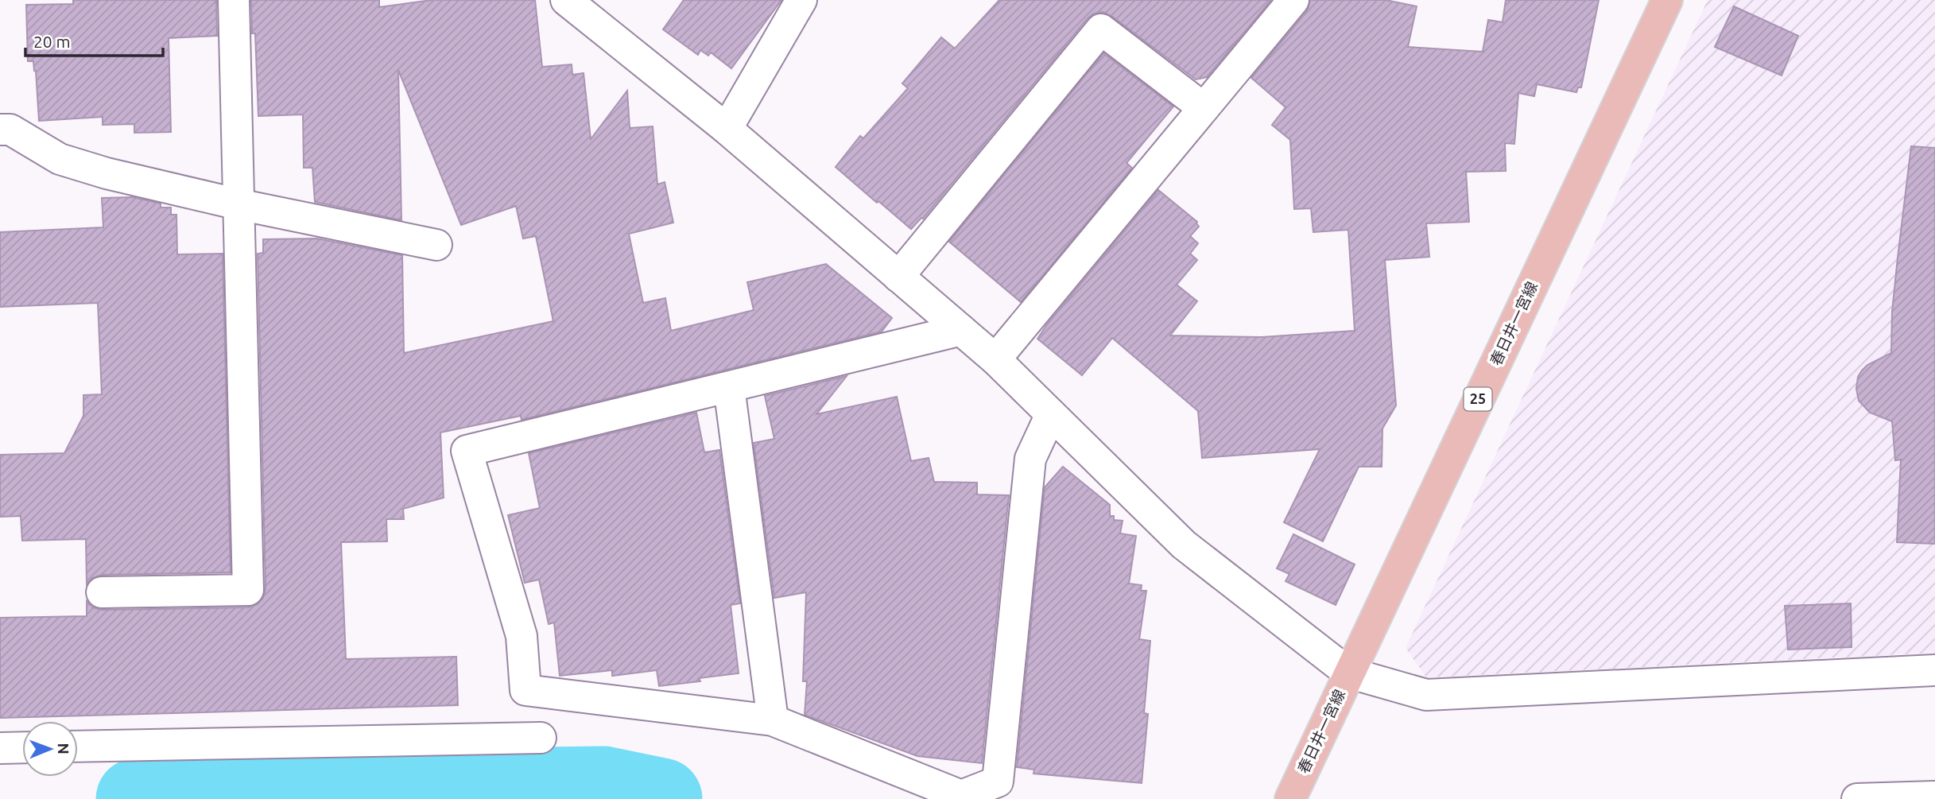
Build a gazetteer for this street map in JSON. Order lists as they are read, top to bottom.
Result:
{
  "streets": {
    "main road": ["春日井一宮線", "25"]
  },
  "scale_bar": "20 m",
  "north": "right"
}
